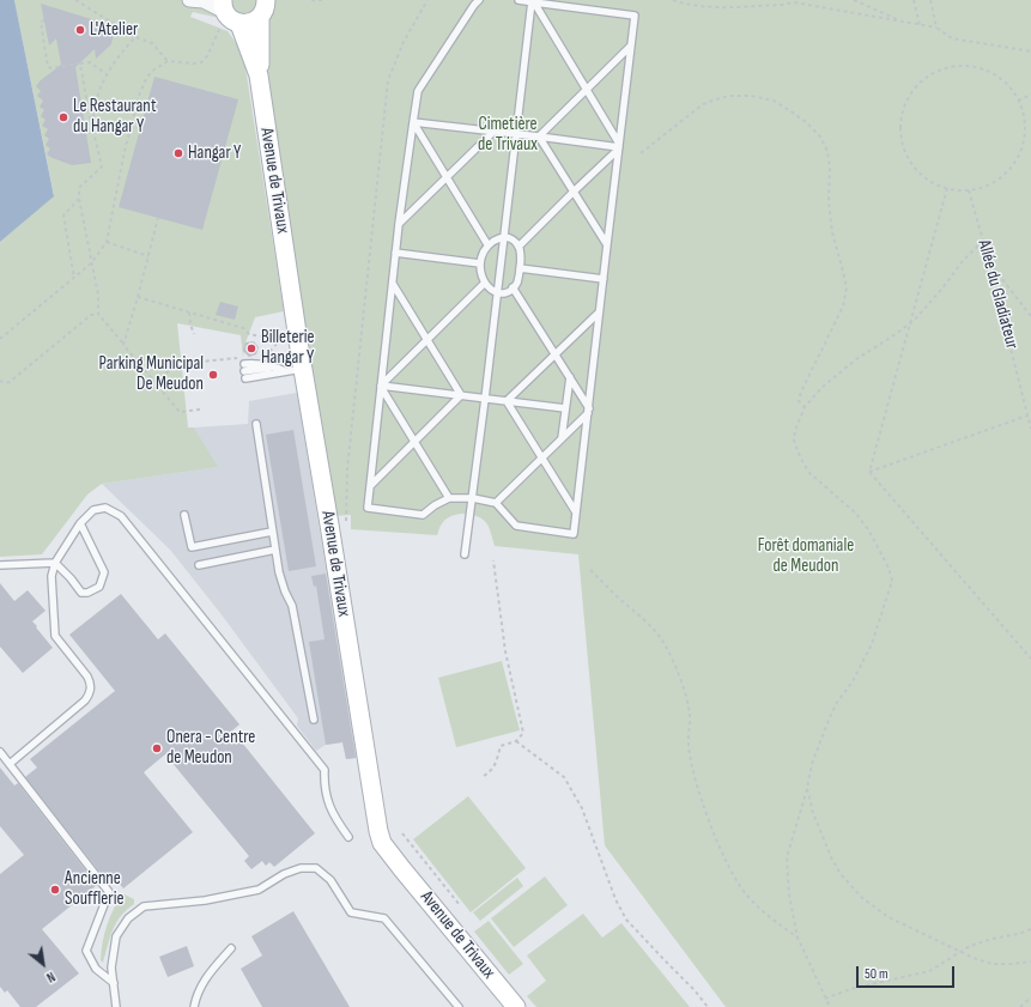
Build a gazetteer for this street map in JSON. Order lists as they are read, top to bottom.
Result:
{
  "streets": {
    "main road": ["Avenue de Trivaux"],
    "path": ["Allée du Gladiateur"]
  },
  "parks": ["Cimetière de Trivaux", "Forêt domaniale de Meudon"],
  "places": [
    "L'Atelier",
    "Le Restaurant du Hangar Y",
    "Hangar Y",
    "Billeterie Hangar Y",
    "Parking Municipal De Meudon",
    "Onera - Centre de Meudon",
    "Ancienne Soufflerie"
  ],
  "scale_bar": "50 m",
  "north": "bottom right"
}
